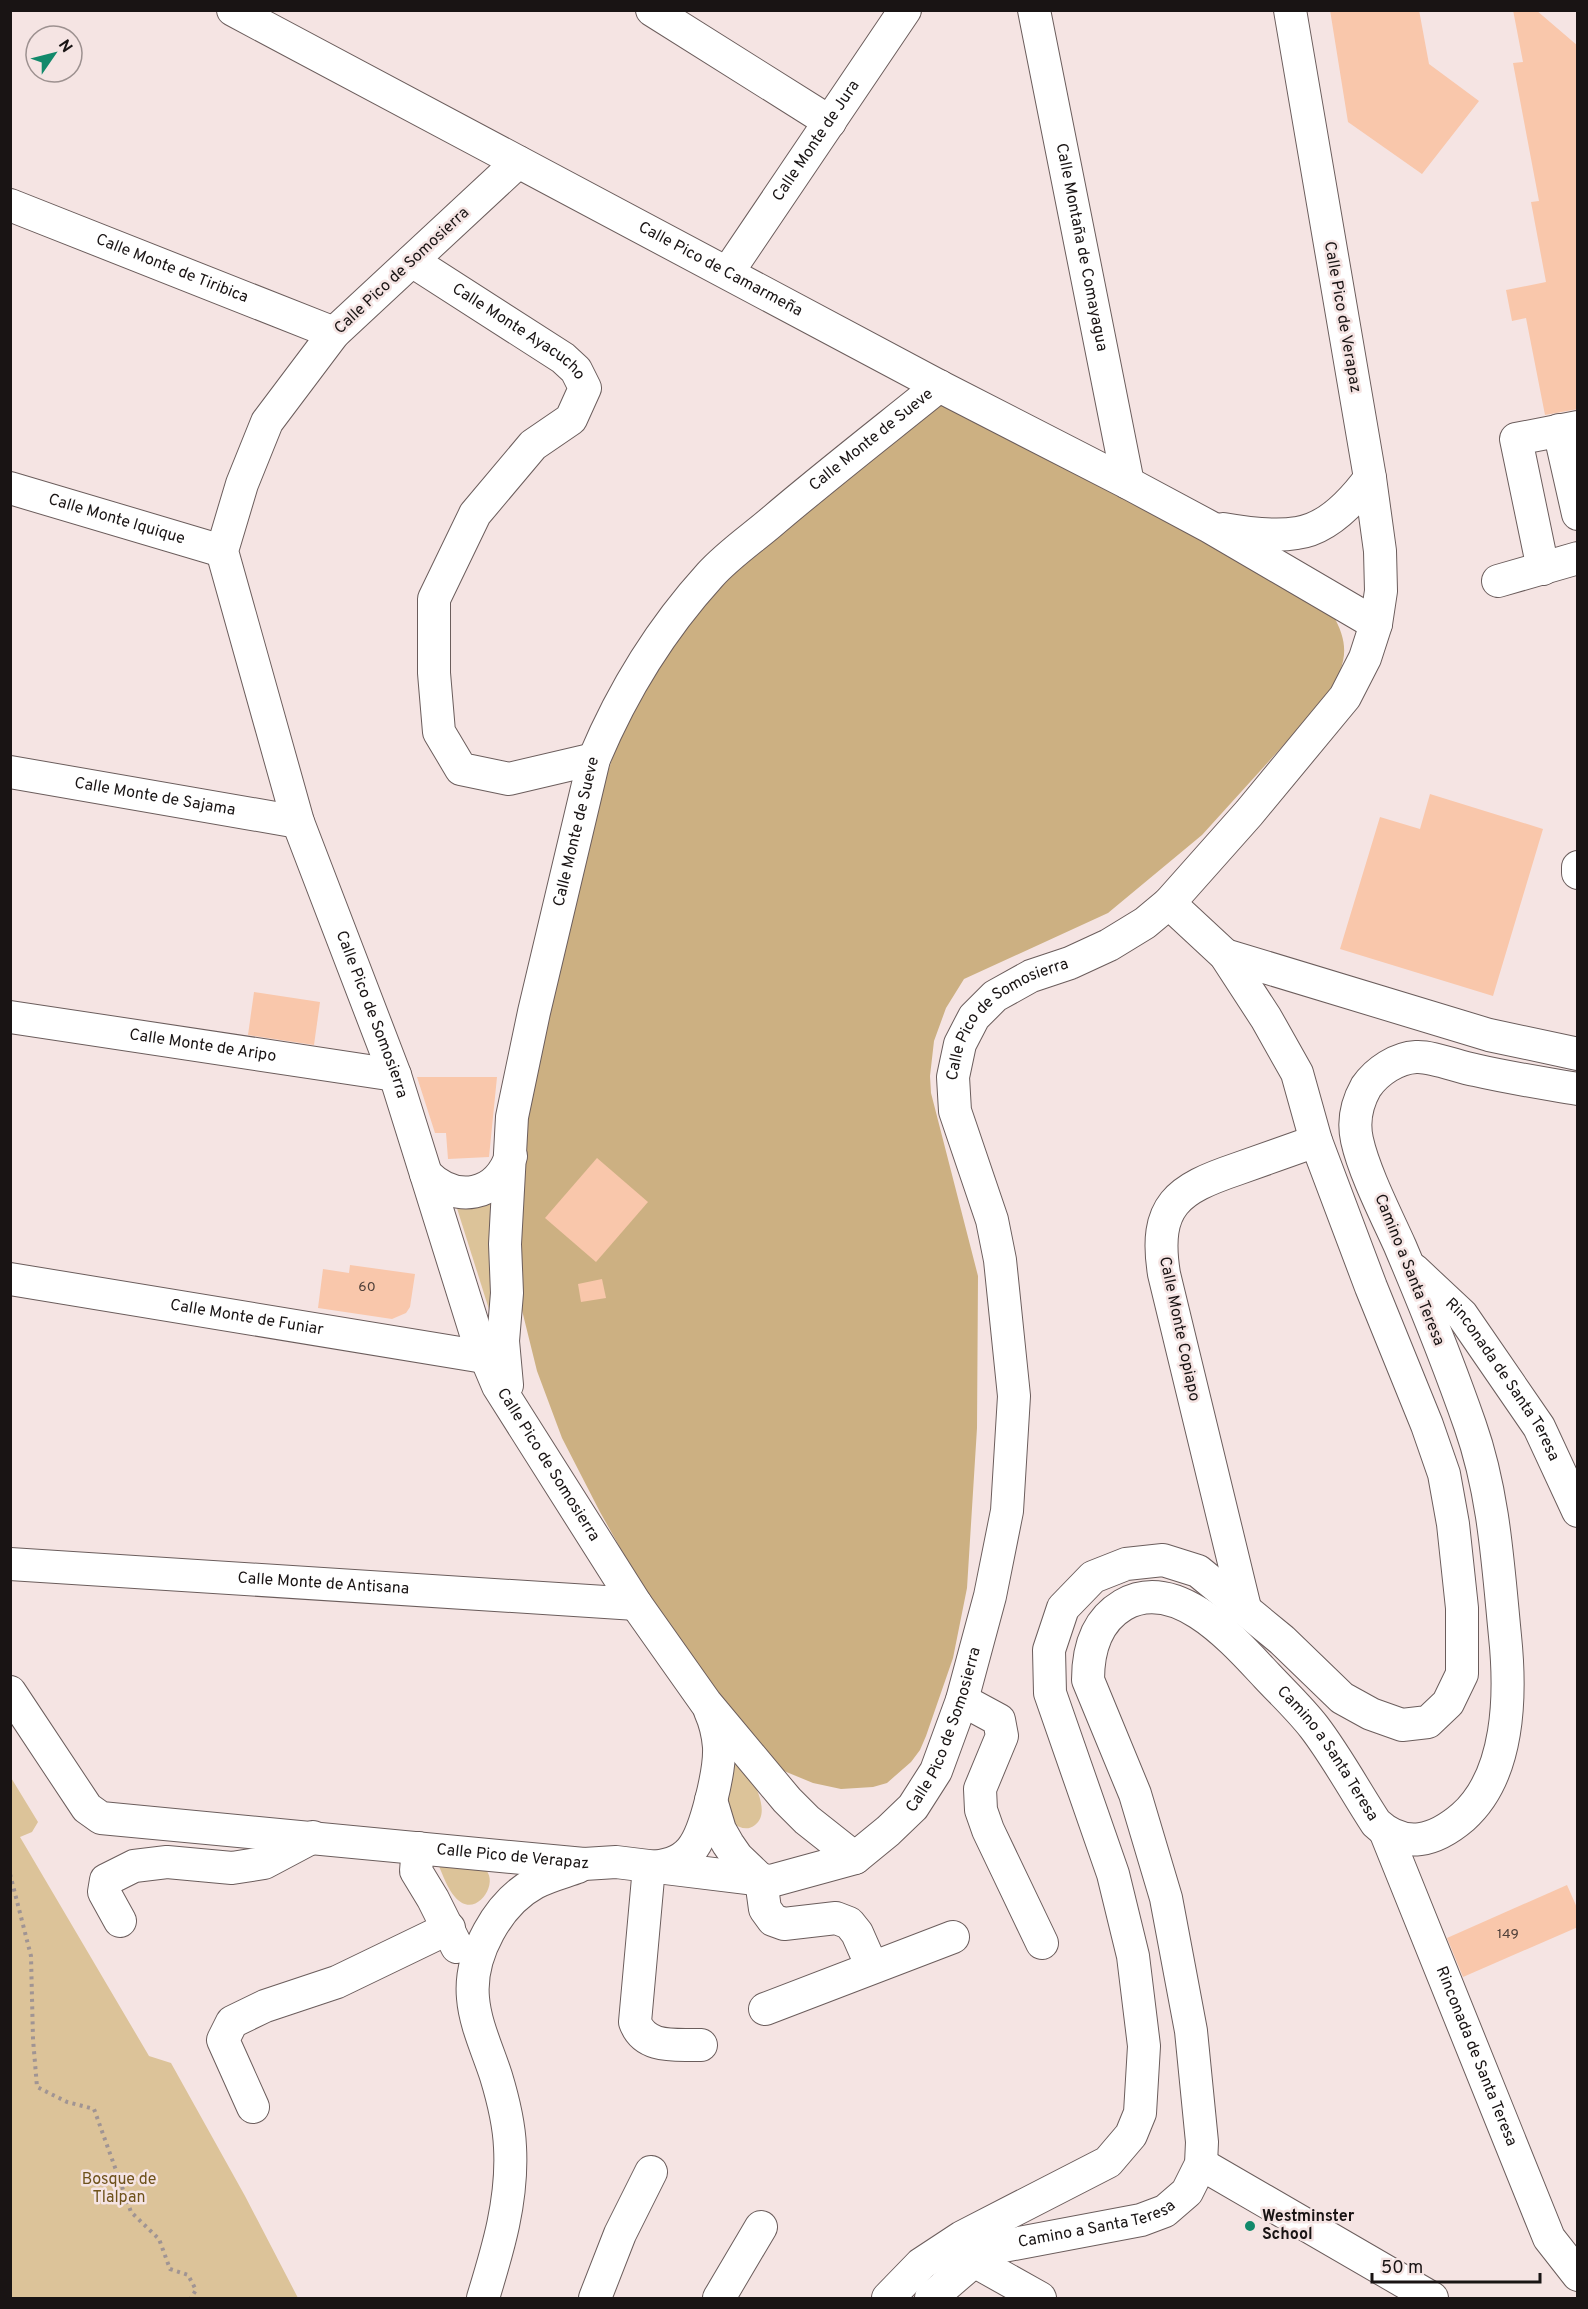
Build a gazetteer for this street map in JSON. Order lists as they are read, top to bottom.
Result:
{
  "streets": {
    "street": [
      "Calle Monte de Jura",
      "Calle Montaña de Comayagua",
      "Calle Monte de Tiribica",
      "Calle Pico de Camarmeña",
      "Calle Pico de Somosierra",
      "Calle Pico de Verapaz",
      "Calle Monte Ayacucho",
      "Calle Monte de Sueve",
      "Calle Monte Iquique",
      "Calle Monte de Sajama",
      "Calle Monte de Aripo",
      "Camino a Santa Teresa",
      "Calle Monte de Funiar",
      "Calle Monte Copiapo",
      "Rinconada de Santa Teresa",
      "Calle Monte de Antisana"
    ]
  },
  "crossings": [
    ["Calle Monte de Jura", "Calle Pico de Camarmeña"],
    ["Calle Montaña de Comayagua", "Calle Pico de Camarmeña"],
    ["Calle Monte de Tiribica", "Calle Pico de Somosierra"],
    ["Calle Pico de Camarmeña", "Calle Pico de Somosierra"],
    ["Calle Pico de Camarmeña", "Calle Pico de Verapaz"],
    ["Calle Pico de Camarmeña", "Calle Monte de Sueve"],
    ["Calle Pico de Somosierra", "Calle Pico de Verapaz"],
    ["Calle Pico de Somosierra", "Calle Monte Ayacucho"],
    ["Calle Pico de Somosierra", "Calle Monte de Sueve"],
    ["Calle Pico de Somosierra", "Calle Monte Iquique"],
    ["Calle Pico de Somosierra", "Calle Monte de Sajama"],
    ["Calle Pico de Somosierra", "Calle Monte de Aripo"],
    ["Calle Pico de Somosierra", "Camino a Santa Teresa"],
    ["Calle Pico de Somosierra", "Calle Monte de Funiar"],
    ["Calle Pico de Somosierra", "Calle Monte de Antisana"],
    ["Calle Monte Ayacucho", "Calle Monte de Sueve"],
    ["Camino a Santa Teresa", "Calle Monte Copiapo"],
    ["Camino a Santa Teresa", "Rinconada de Santa Teresa"]
  ],
  "parks": ["Bosque de Tlalpan"],
  "places": ["Westminster School"],
  "house_numbers": ["60", "149"],
  "scale_bar": "50 m",
  "north": "top right"
}
